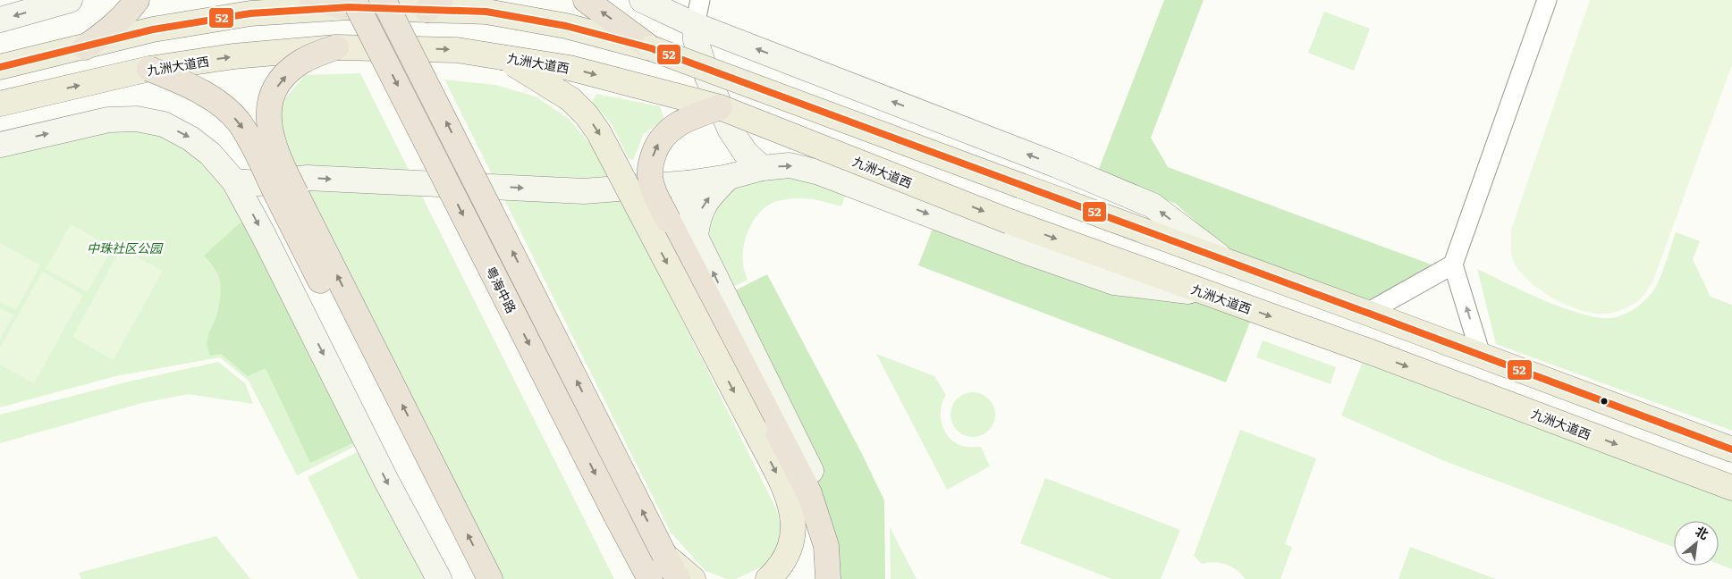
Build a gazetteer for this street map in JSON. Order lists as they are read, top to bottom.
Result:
{
  "streets": {
    "highway": ["粤海中路"],
    "main road": ["九洲大道西"]
  },
  "parks": ["中珠社区公园"],
  "lines": ["transit line 52"],
  "north": "top right"
}
